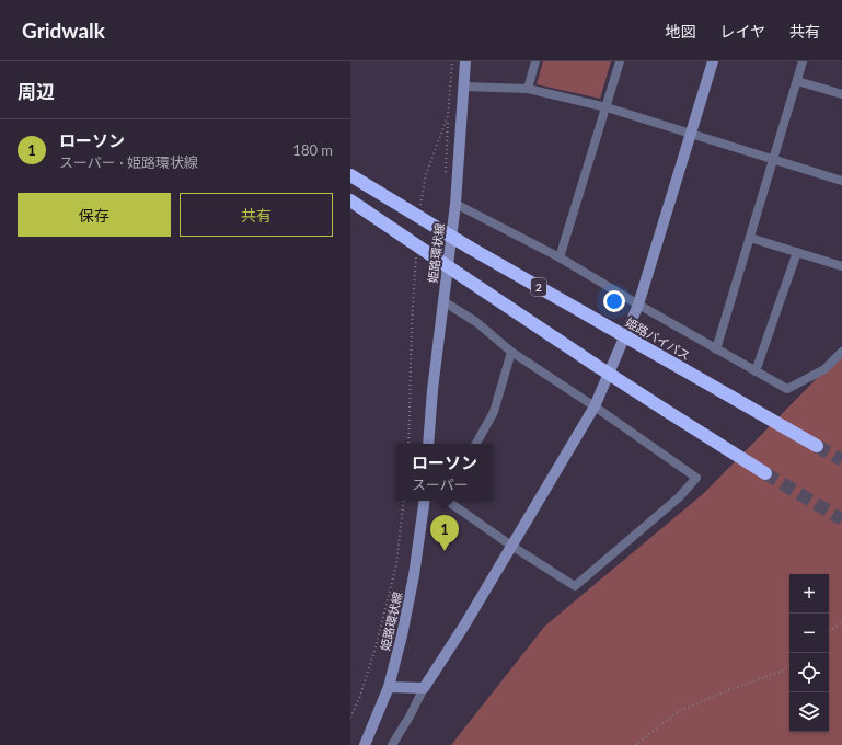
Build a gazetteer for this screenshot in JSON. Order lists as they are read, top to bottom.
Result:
{
  "streets": {
    "highway": ["2", "姫路バイパス"],
    "street": ["姫路環状線"]
  },
  "page": {
    "header": "Gridwalk",
    "nav": ["地図", "レイヤ", "共有"],
    "heading": "周辺",
    "list": [
      {
        "mark": "1",
        "name": "ローソン",
        "note": "スーパー · 姫路環状線",
        "value": "180 m"
      }
    ],
    "buttons": ["保存", "共有"],
    "popup": ["ローソン", "スーパー"],
    "pins": "1",
    "map_buttons": ["+", "−"]
  }
}
